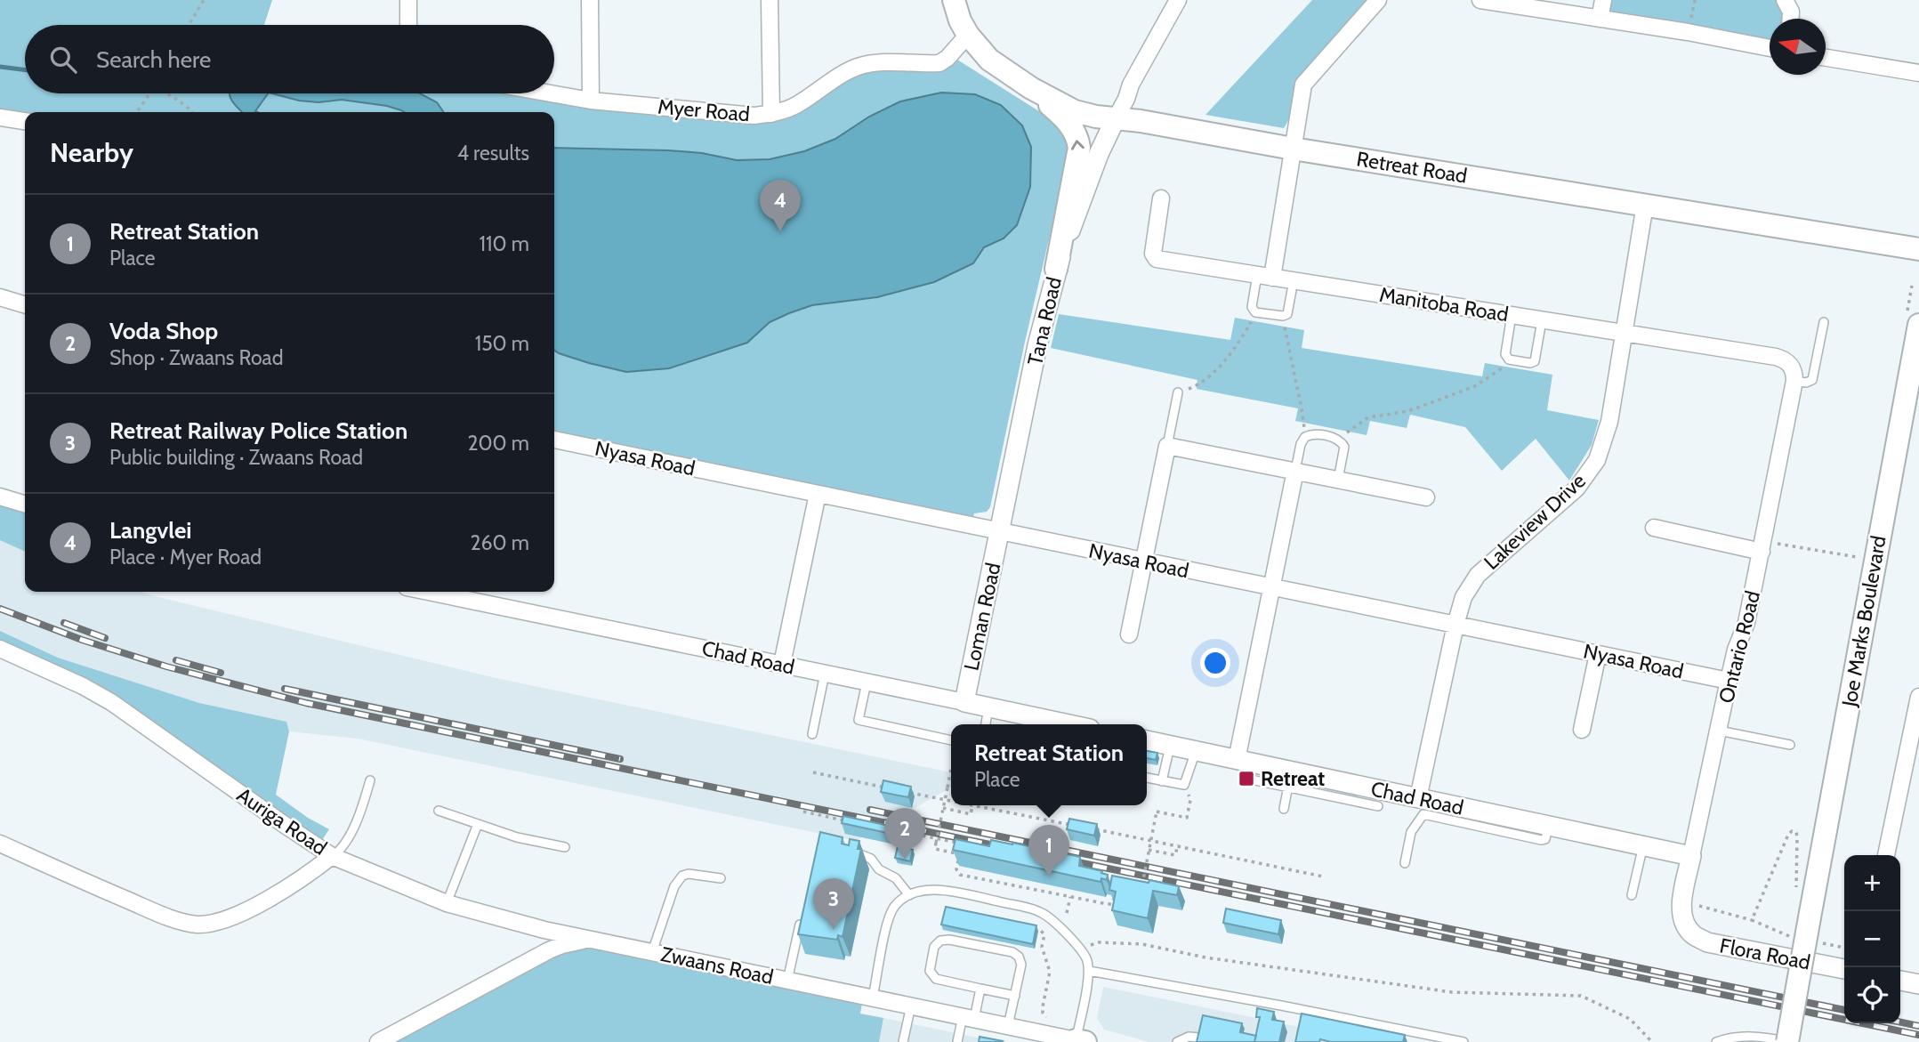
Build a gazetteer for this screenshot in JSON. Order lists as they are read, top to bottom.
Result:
{
  "streets": {
    "main road": ["Retreat Road", "Joe Marks Boulevard"],
    "street": [
      "Myer Road",
      "Manitoba Road",
      "Tana Road",
      "Nyasa Road",
      "Lakeview Drive",
      "Loman Road",
      "Ontario Road",
      "Chad Road",
      "Auriga Road",
      "Flora Road",
      "Zwaans Road"
    ]
  },
  "crossings": [
    ["Myer Road", "Retreat Road"],
    ["Retreat Road", "Tana Road"],
    ["Retreat Road", "Lakeview Drive"],
    ["Manitoba Road", "Lakeview Drive"],
    ["Manitoba Road", "Ontario Road"],
    ["Tana Road", "Nyasa Road"],
    ["Tana Road", "Loman Road"],
    ["Nyasa Road", "Lakeview Drive"],
    ["Nyasa Road", "Loman Road"],
    ["Nyasa Road", "Ontario Road"],
    ["Lakeview Drive", "Chad Road"],
    ["Loman Road", "Chad Road"],
    ["Ontario Road", "Chad Road"],
    ["Ontario Road", "Flora Road"],
    ["Auriga Road", "Zwaans Road"]
  ],
  "places": {
    "transit": ["Retreat"]
  },
  "north": "left",
  "page": {
    "search": "Search here",
    "heading": ["Nearby", "4 results"],
    "pins": [
      "4",
      "2",
      "1",
      "3"
    ],
    "list": [
      {
        "mark": "1",
        "name": "Retreat Station",
        "note": "Place",
        "value": "110 m"
      },
      {
        "mark": "2",
        "name": "Voda Shop",
        "note": "Shop · Zwaans Road",
        "value": "150 m"
      },
      {
        "mark": "3",
        "name": "Retreat Railway Police Station",
        "note": "Public building · Zwaans Road",
        "value": "200 m"
      },
      {
        "mark": "4",
        "name": "Langvlei",
        "note": "Place · Myer Road",
        "value": "260 m"
      }
    ],
    "popup": ["Retreat Station", "Place"],
    "map_buttons": ["+", "−"]
  }
}
